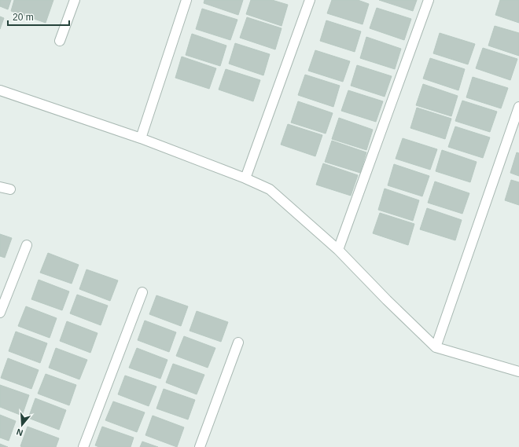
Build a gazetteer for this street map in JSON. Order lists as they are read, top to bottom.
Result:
{
  "scale_bar": "20 m",
  "north": "bottom"
}
